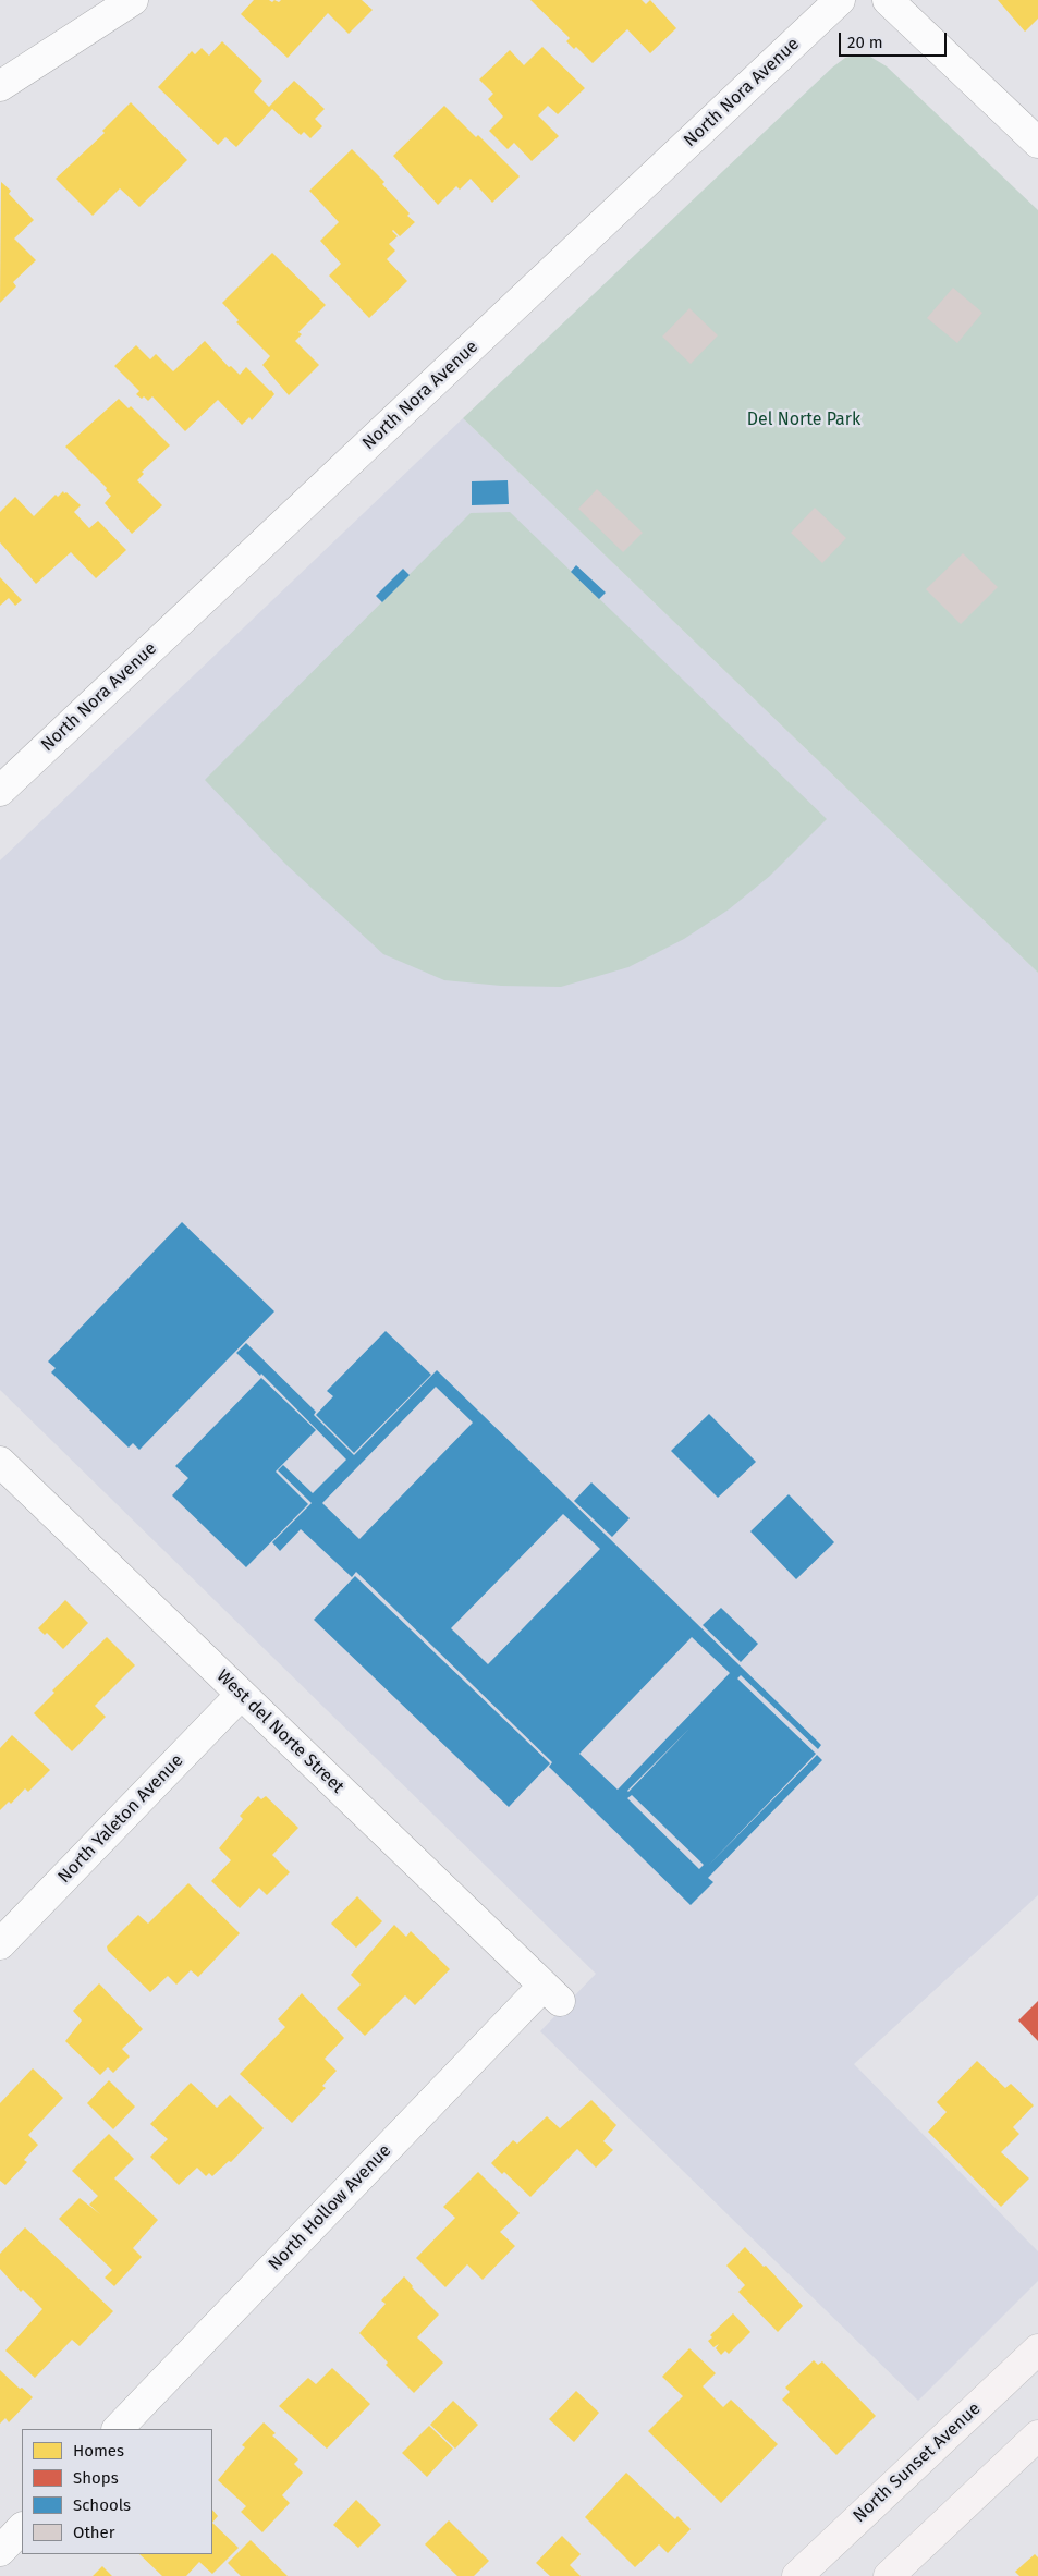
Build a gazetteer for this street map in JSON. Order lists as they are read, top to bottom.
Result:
{
  "streets": {
    "main road": ["North Sunset Avenue"],
    "street": [
      "North Nora Avenue",
      "West del Norte Street",
      "North Yaleton Avenue",
      "North Hollow Avenue"
    ]
  },
  "crossings": [
    ["West del Norte Street", "North Yaleton Avenue"],
    ["West del Norte Street", "North Hollow Avenue"]
  ],
  "parks": ["Del Norte Park"],
  "legend": [
    "Homes",
    "Shops",
    "Schools",
    "Other"
  ],
  "scale_bar": "20 m"
}
